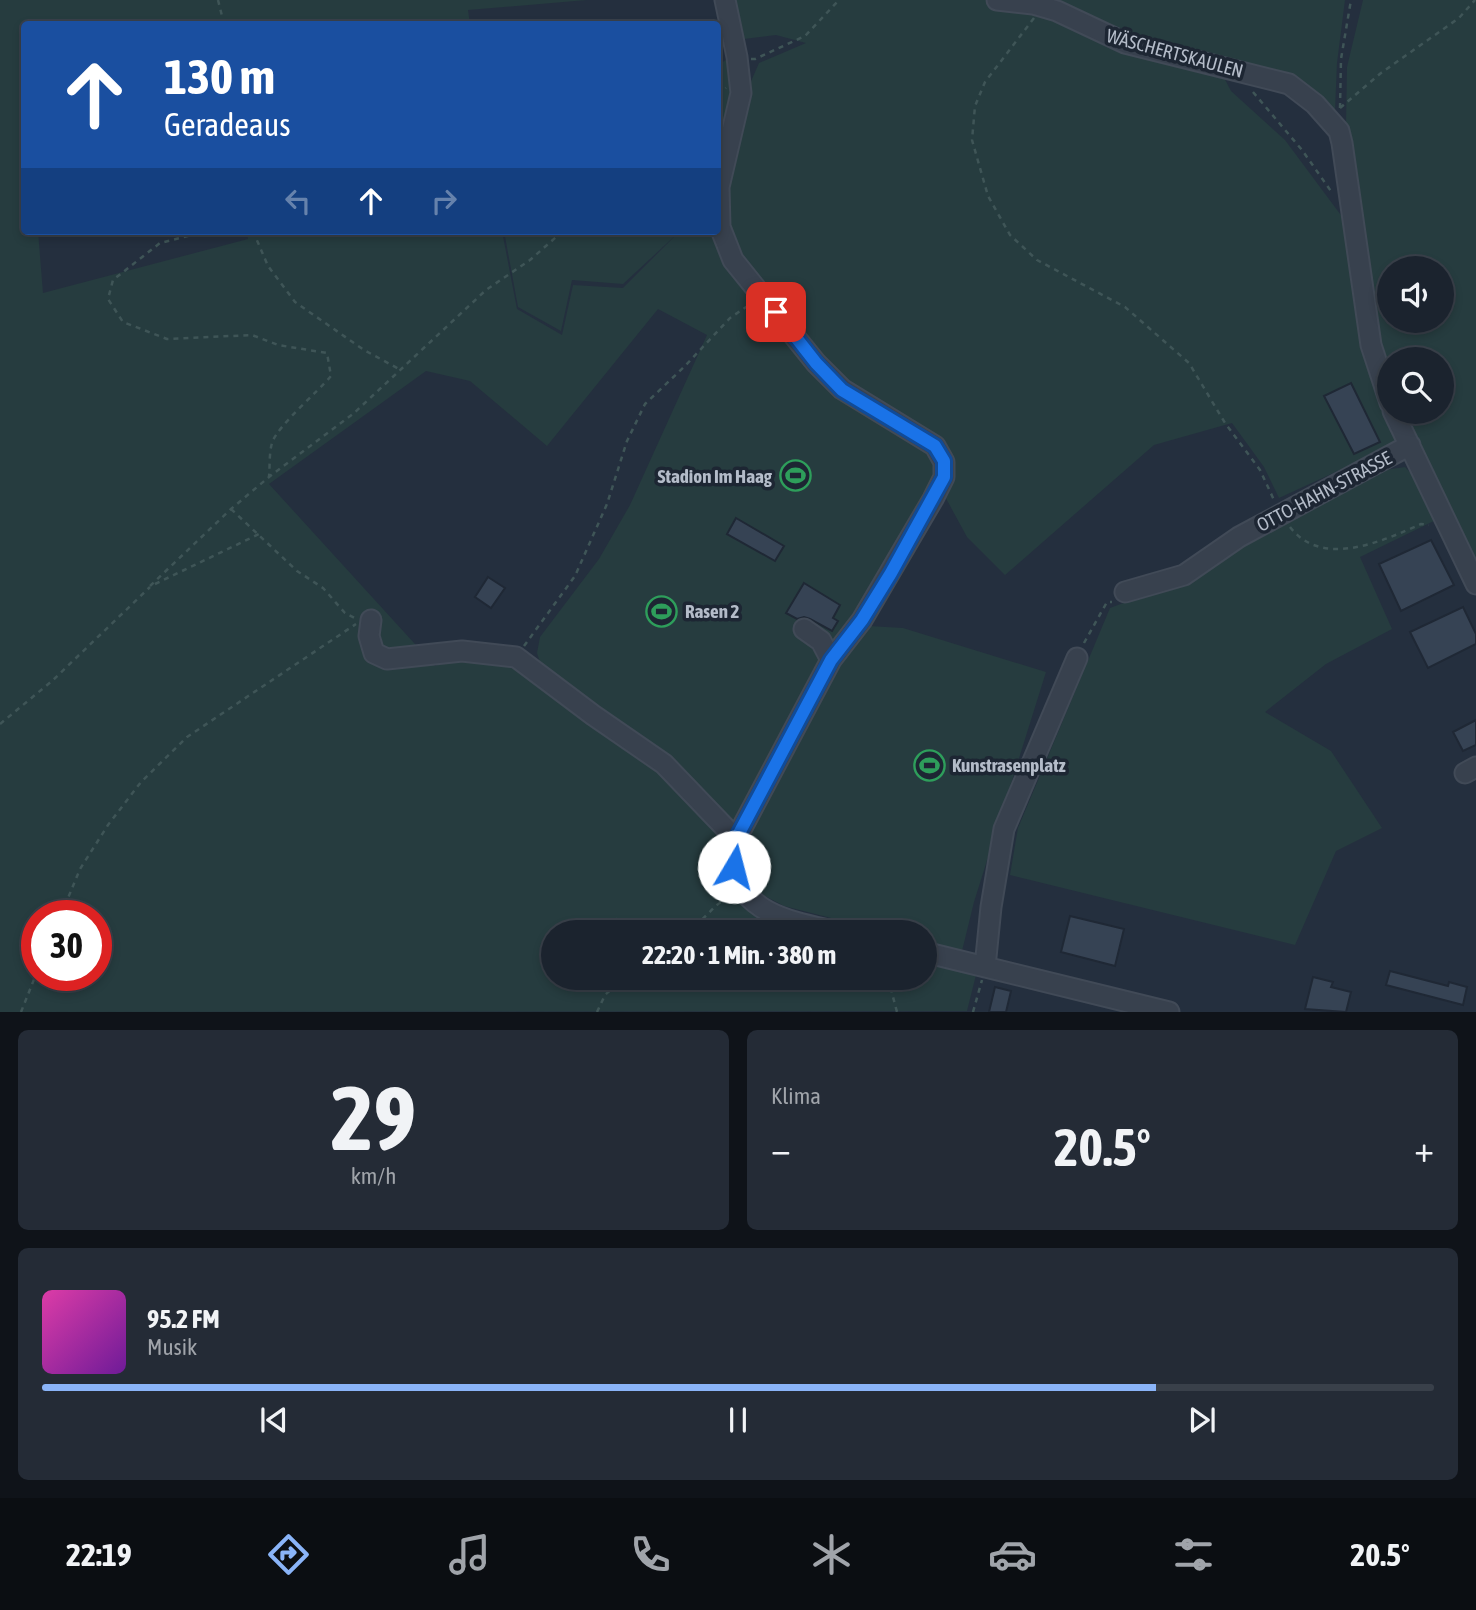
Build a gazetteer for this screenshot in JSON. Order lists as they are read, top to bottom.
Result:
{
  "streets": {
    "street": ["WÄSCHERTSKAULEN", "OTTO-HAHN-STRASSE"]
  },
  "places": {
    "sports": ["Stadion Im Haag", "Rasen 2", "Kunstrasenplatz"]
  },
  "page": {
    "turn": ["130 m", "Geradeaus"],
    "limit": "30",
    "trip": "22:20 · 1 Min. · 380 m",
    "tile": [
      ["29", "km/h"],
      "Klima"
    ],
    "heat": ["−", "20.5°", "+"],
    "song": ["95.2 FM", "Musik"],
    "tabs": ["22:19", "20.5°"]
  }
}
